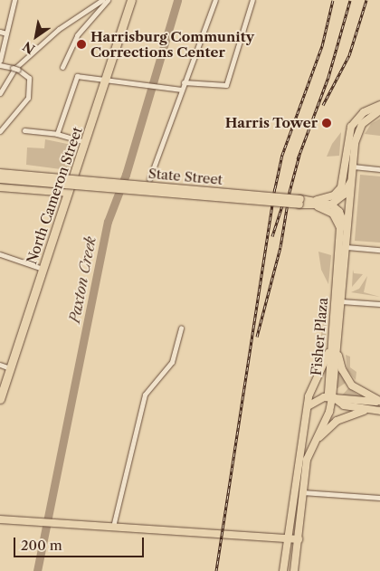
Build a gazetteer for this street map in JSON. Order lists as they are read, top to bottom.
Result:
{
  "streets": {
    "highway": ["North Cameron Street"],
    "main road": ["State Street", "Fisher Plaza"]
  },
  "crossings": [
    ["State Street", "Fisher Plaza"]
  ],
  "water": ["Paxton Creek"],
  "places": ["Harrisburg Community Corrections Center", "Harris Tower"],
  "scale_bar": "200 m",
  "north": "bottom left"
}
